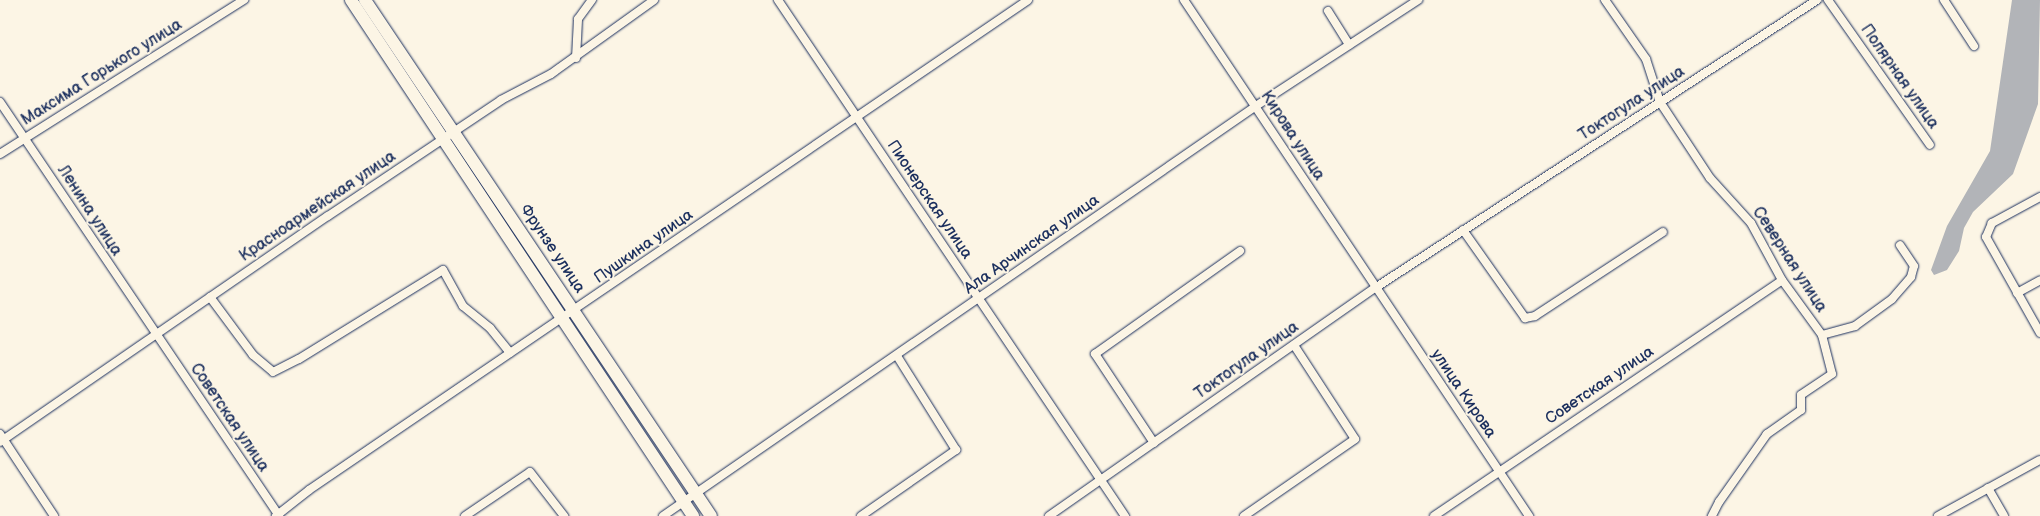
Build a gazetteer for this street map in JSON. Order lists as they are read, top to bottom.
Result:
{
  "streets": {
    "main road": ["Фрунзе улица"],
    "street": [
      "Максима Горького улица",
      "Полярная улица",
      "Токтогула улица",
      "Кирова улица",
      "Пионерская улица",
      "Красноармейская улица",
      "Ленина улица",
      "Ала Арчинская улица",
      "Пушкина улица",
      "Северная улица",
      "Советская улица",
      "улица Кирова"
    ]
  },
  "crossings": [
    ["Максима Горького улица", "Ленина улица"],
    ["Токтогула улица", "Кирова улица"],
    ["Токтогула улица", "Пионерская улица"],
    ["Токтогула улица", "Северная улица"],
    ["Токтогула улица", "улица Кирова"],
    ["Кирова улица", "Ала Арчинская улица"],
    ["Кирова улица", "улица Кирова"],
    ["Пионерская улица", "Ала Арчинская улица"],
    ["Пионерская улица", "Пушкина улица"],
    ["Красноармейская улица", "Ленина улица"],
    ["Красноармейская улица", "Фрунзе улица"],
    ["Красноармейская улица", "Советская улица"],
    ["Ленина улица", "Советская улица"],
    ["Ала Арчинская улица", "Фрунзе улица"],
    ["Пушкина улица", "Фрунзе улица"],
    ["Пушкина улица", "Советская улица"],
    ["Северная улица", "Советская улица"],
    ["Советская улица", "улица Кирова"]
  ]
}
